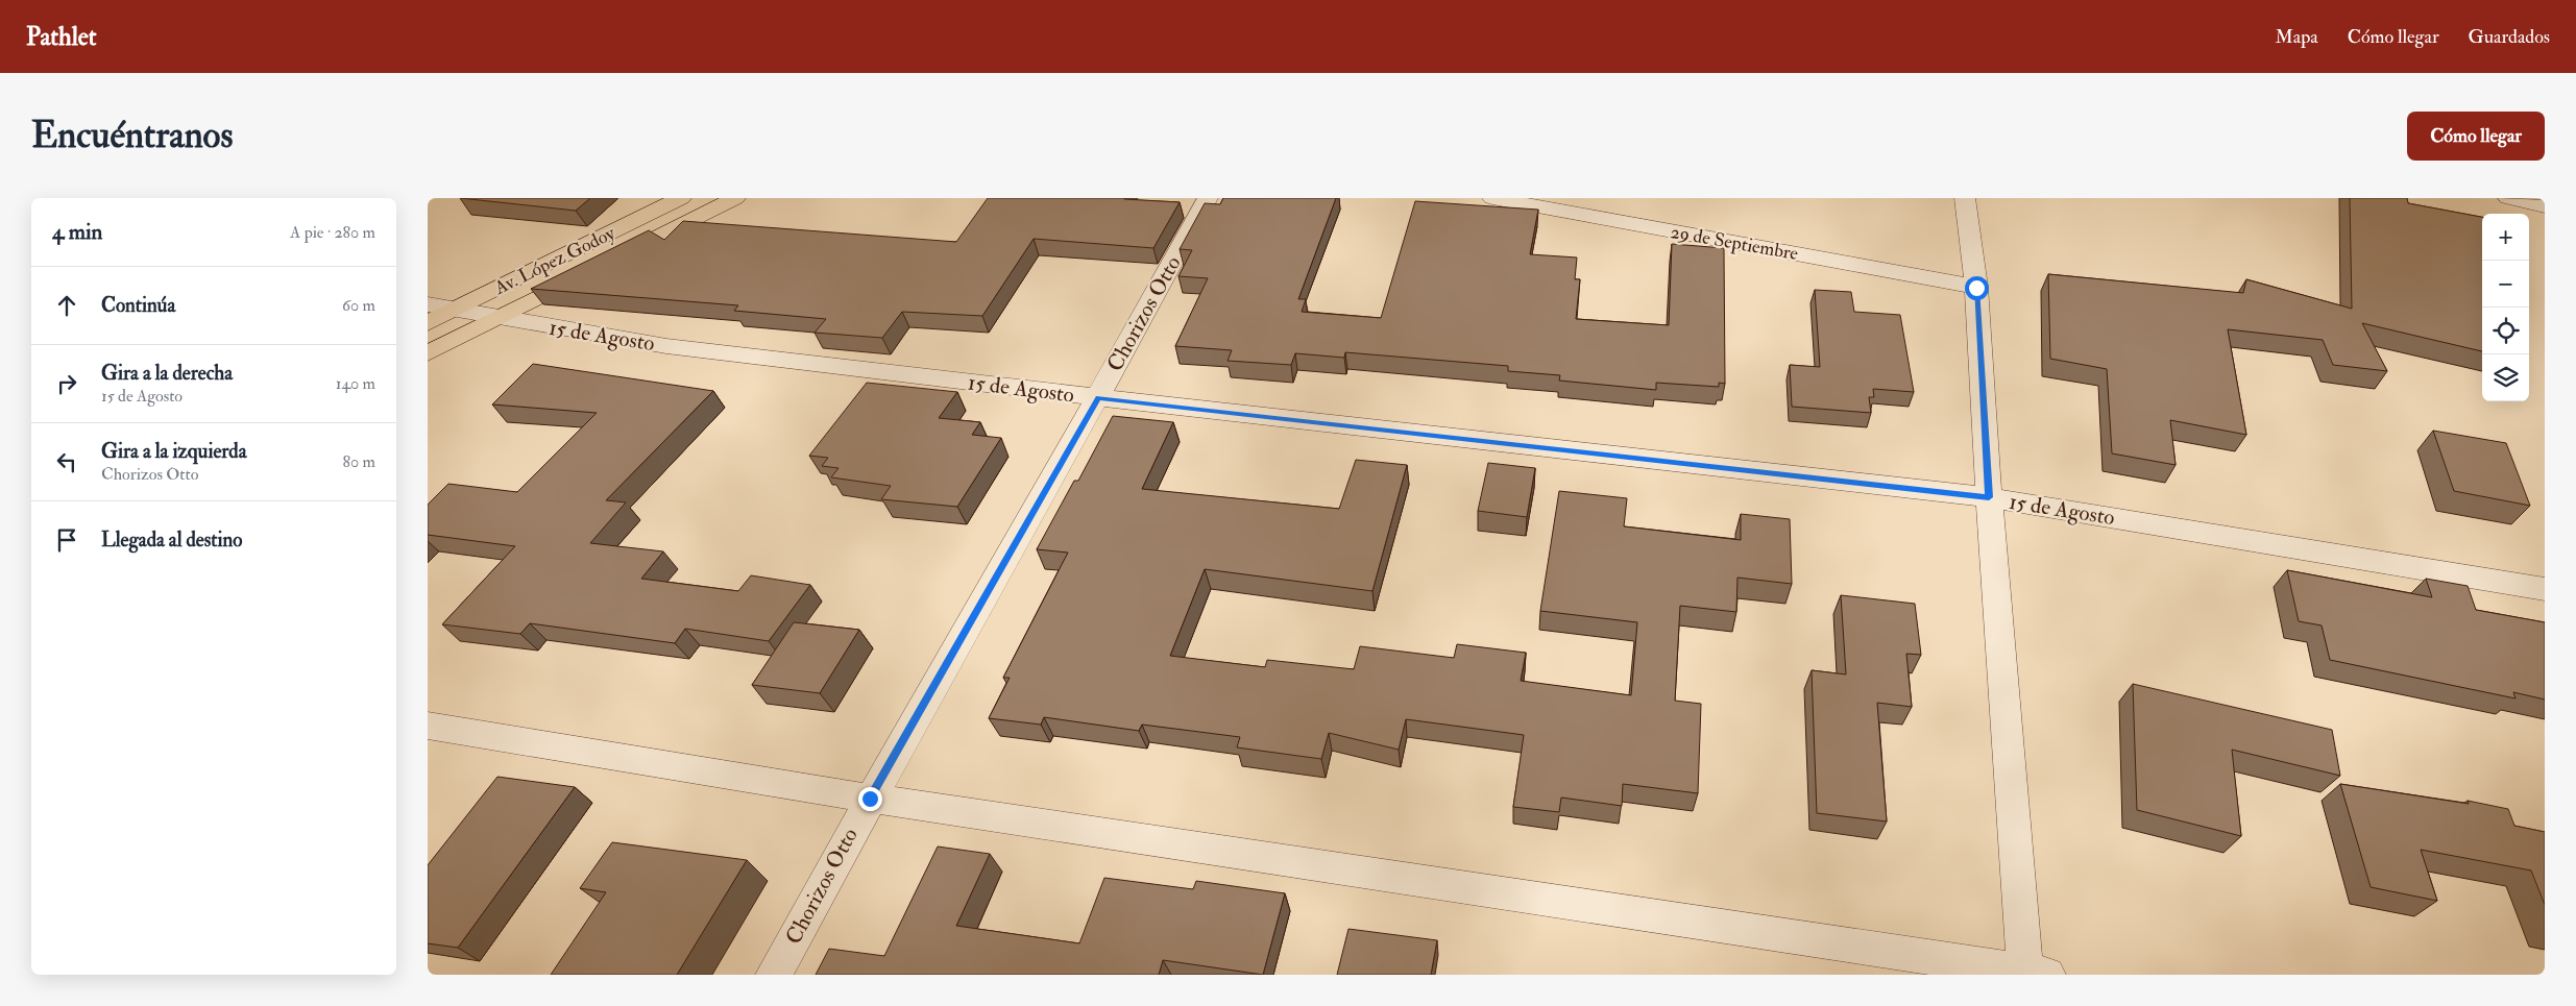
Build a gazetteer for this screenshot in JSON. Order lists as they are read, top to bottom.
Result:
{
  "streets": {
    "main road": ["Av. López Godoy"],
    "street": ["29 de Septiembre", "Chorizos Otto", "15 de Agosto"]
  },
  "crossings": [
    ["Av. López Godoy", "15 de Agosto"],
    ["Chorizos Otto", "15 de Agosto"]
  ],
  "page": {
    "header": "Pathlet",
    "nav": ["Mapa", "Cómo llegar", "Guardados"],
    "buttons": "Cómo llegar",
    "title": "Encuéntranos",
    "heading": ["4 min", "A pie · 280 m"],
    "map_buttons": ["+", "−"],
    "list": [
      ["Continúa", "60 m"],
      ["Gira a la derecha", "15 de Agosto", "140 m"],
      ["Gira a la izquierda", "Chorizos Otto", "80 m"],
      "Llegada al destino"
    ]
  }
}
